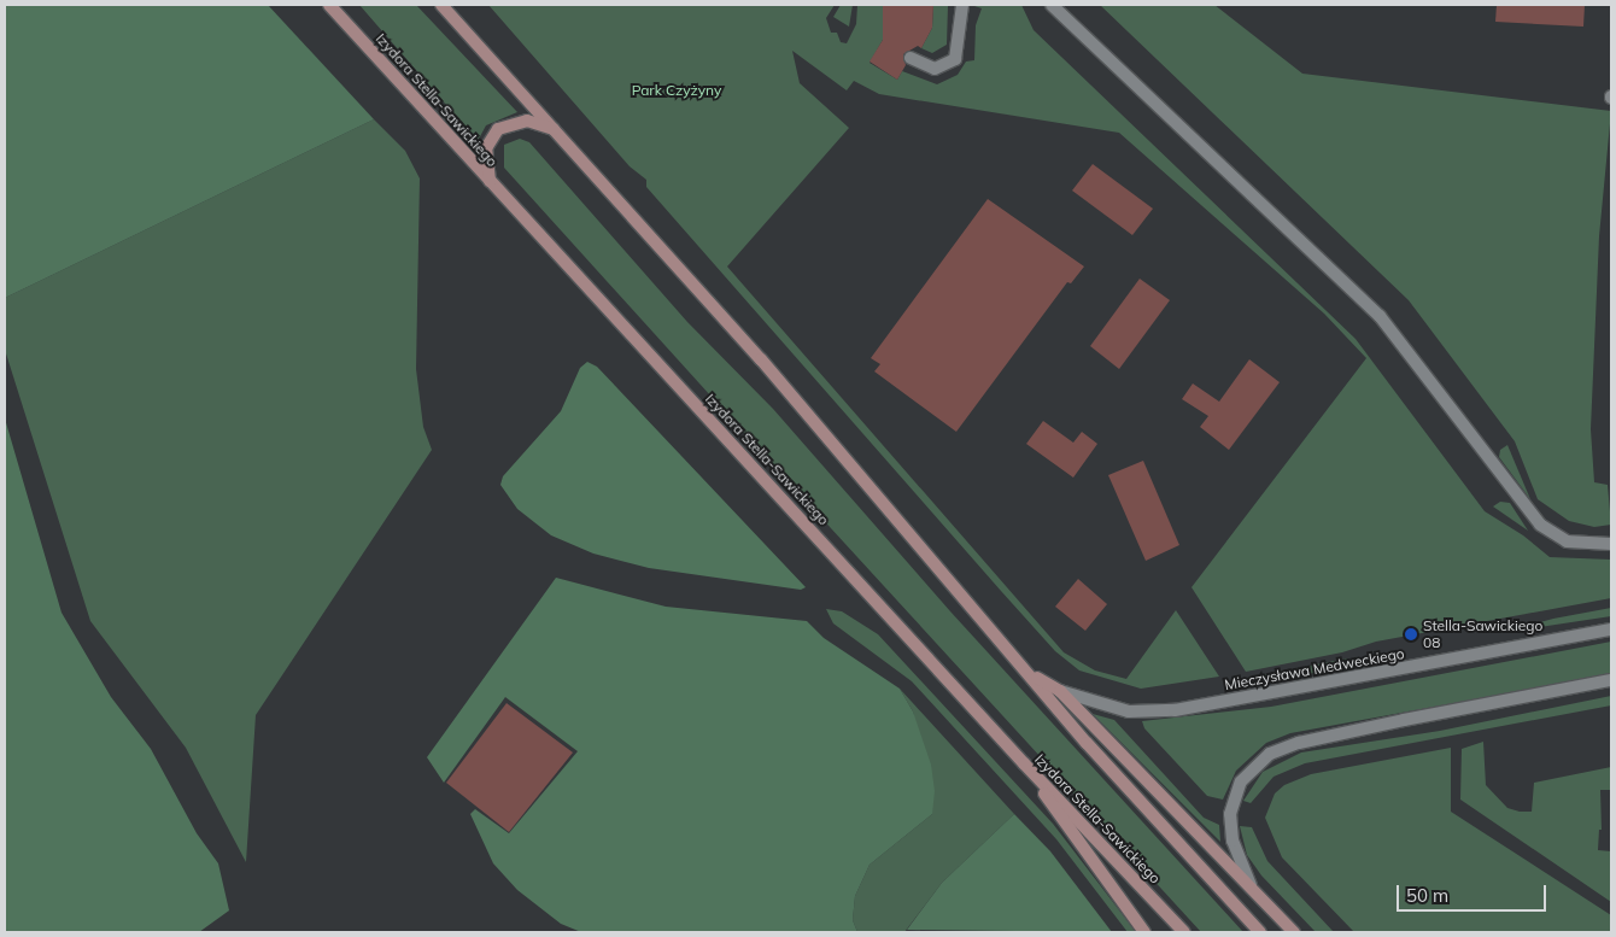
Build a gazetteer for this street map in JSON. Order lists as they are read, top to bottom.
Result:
{
  "streets": {
    "main road": ["Izydora Stella-Sawickiego"],
    "street": ["Mieczysława Medweckiego"]
  },
  "parks": ["Park Czyżyny"],
  "places": ["Stella-Sawickiego 08"],
  "scale_bar": "50 m"
}
